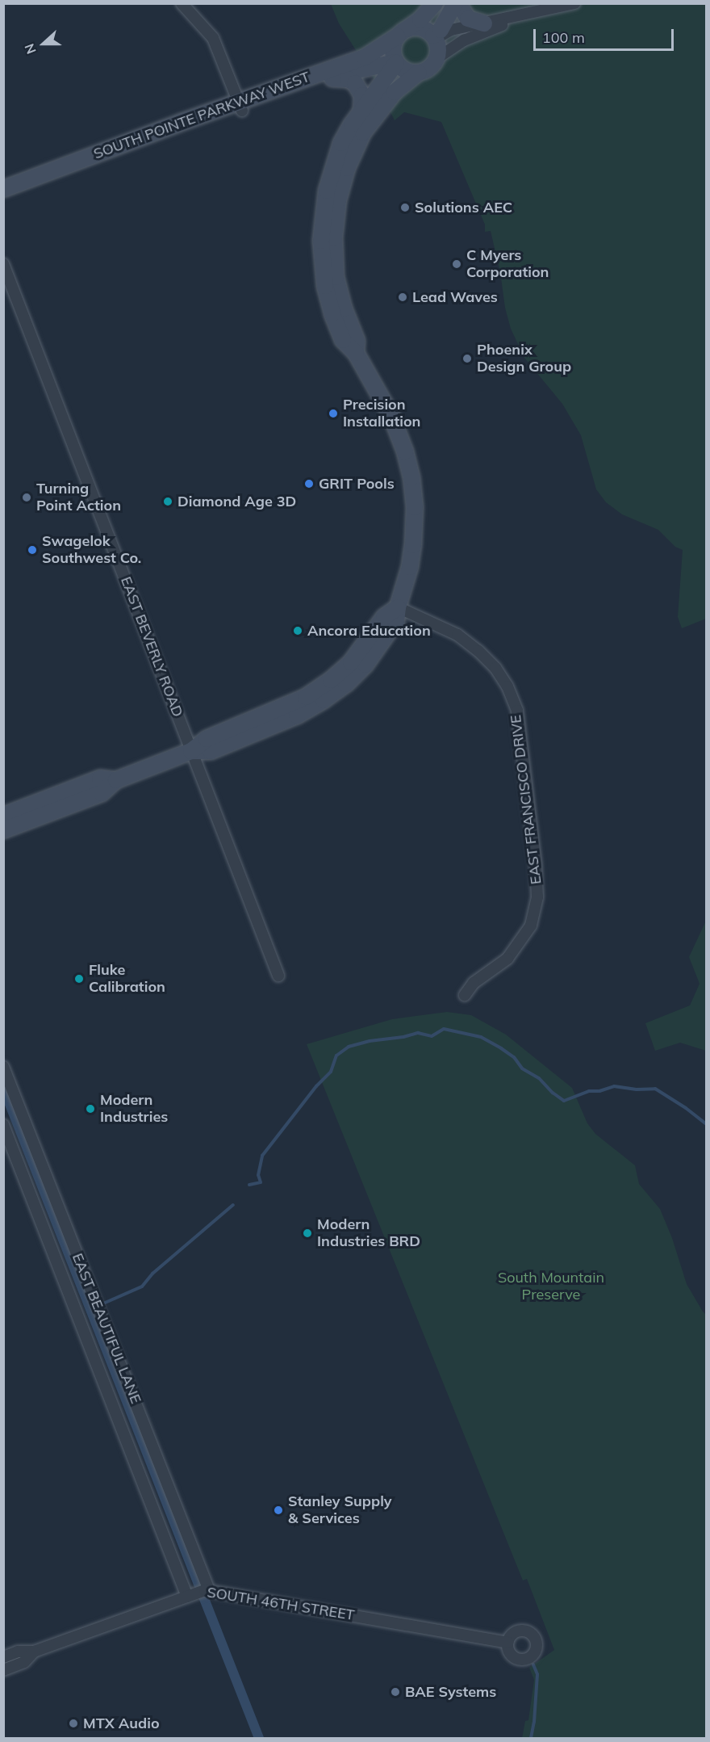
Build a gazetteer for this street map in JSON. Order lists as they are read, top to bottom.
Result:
{
  "streets": {
    "main road": ["SOUTH POINTE PARKWAY WEST"],
    "street": [
      "EAST BEVERLY ROAD",
      "EAST FRANCISCO DRIVE",
      "EAST BEAUTIFUL LANE",
      "SOUTH 46TH STREET"
    ]
  },
  "crossings": [
    ["EAST BEAUTIFUL LANE", "SOUTH 46TH STREET"]
  ],
  "parks": ["South Mountain Preserve"],
  "places": [
    "Solutions AEC",
    "C Myers Corporation",
    "Lead Waves",
    "Phoenix Design Group",
    "Precision Installation",
    "GRIT Pools",
    "Turning Point Action",
    "Diamond Age 3D",
    "Swagelok Southwest Co.",
    "Ancora Education",
    "Fluke Calibration",
    "Modern Industries",
    "Modern Industries BRD",
    "Stanley Supply & Services",
    "BAE Systems",
    "MTX Audio"
  ],
  "scale_bar": "100 m",
  "north": "left"
}
